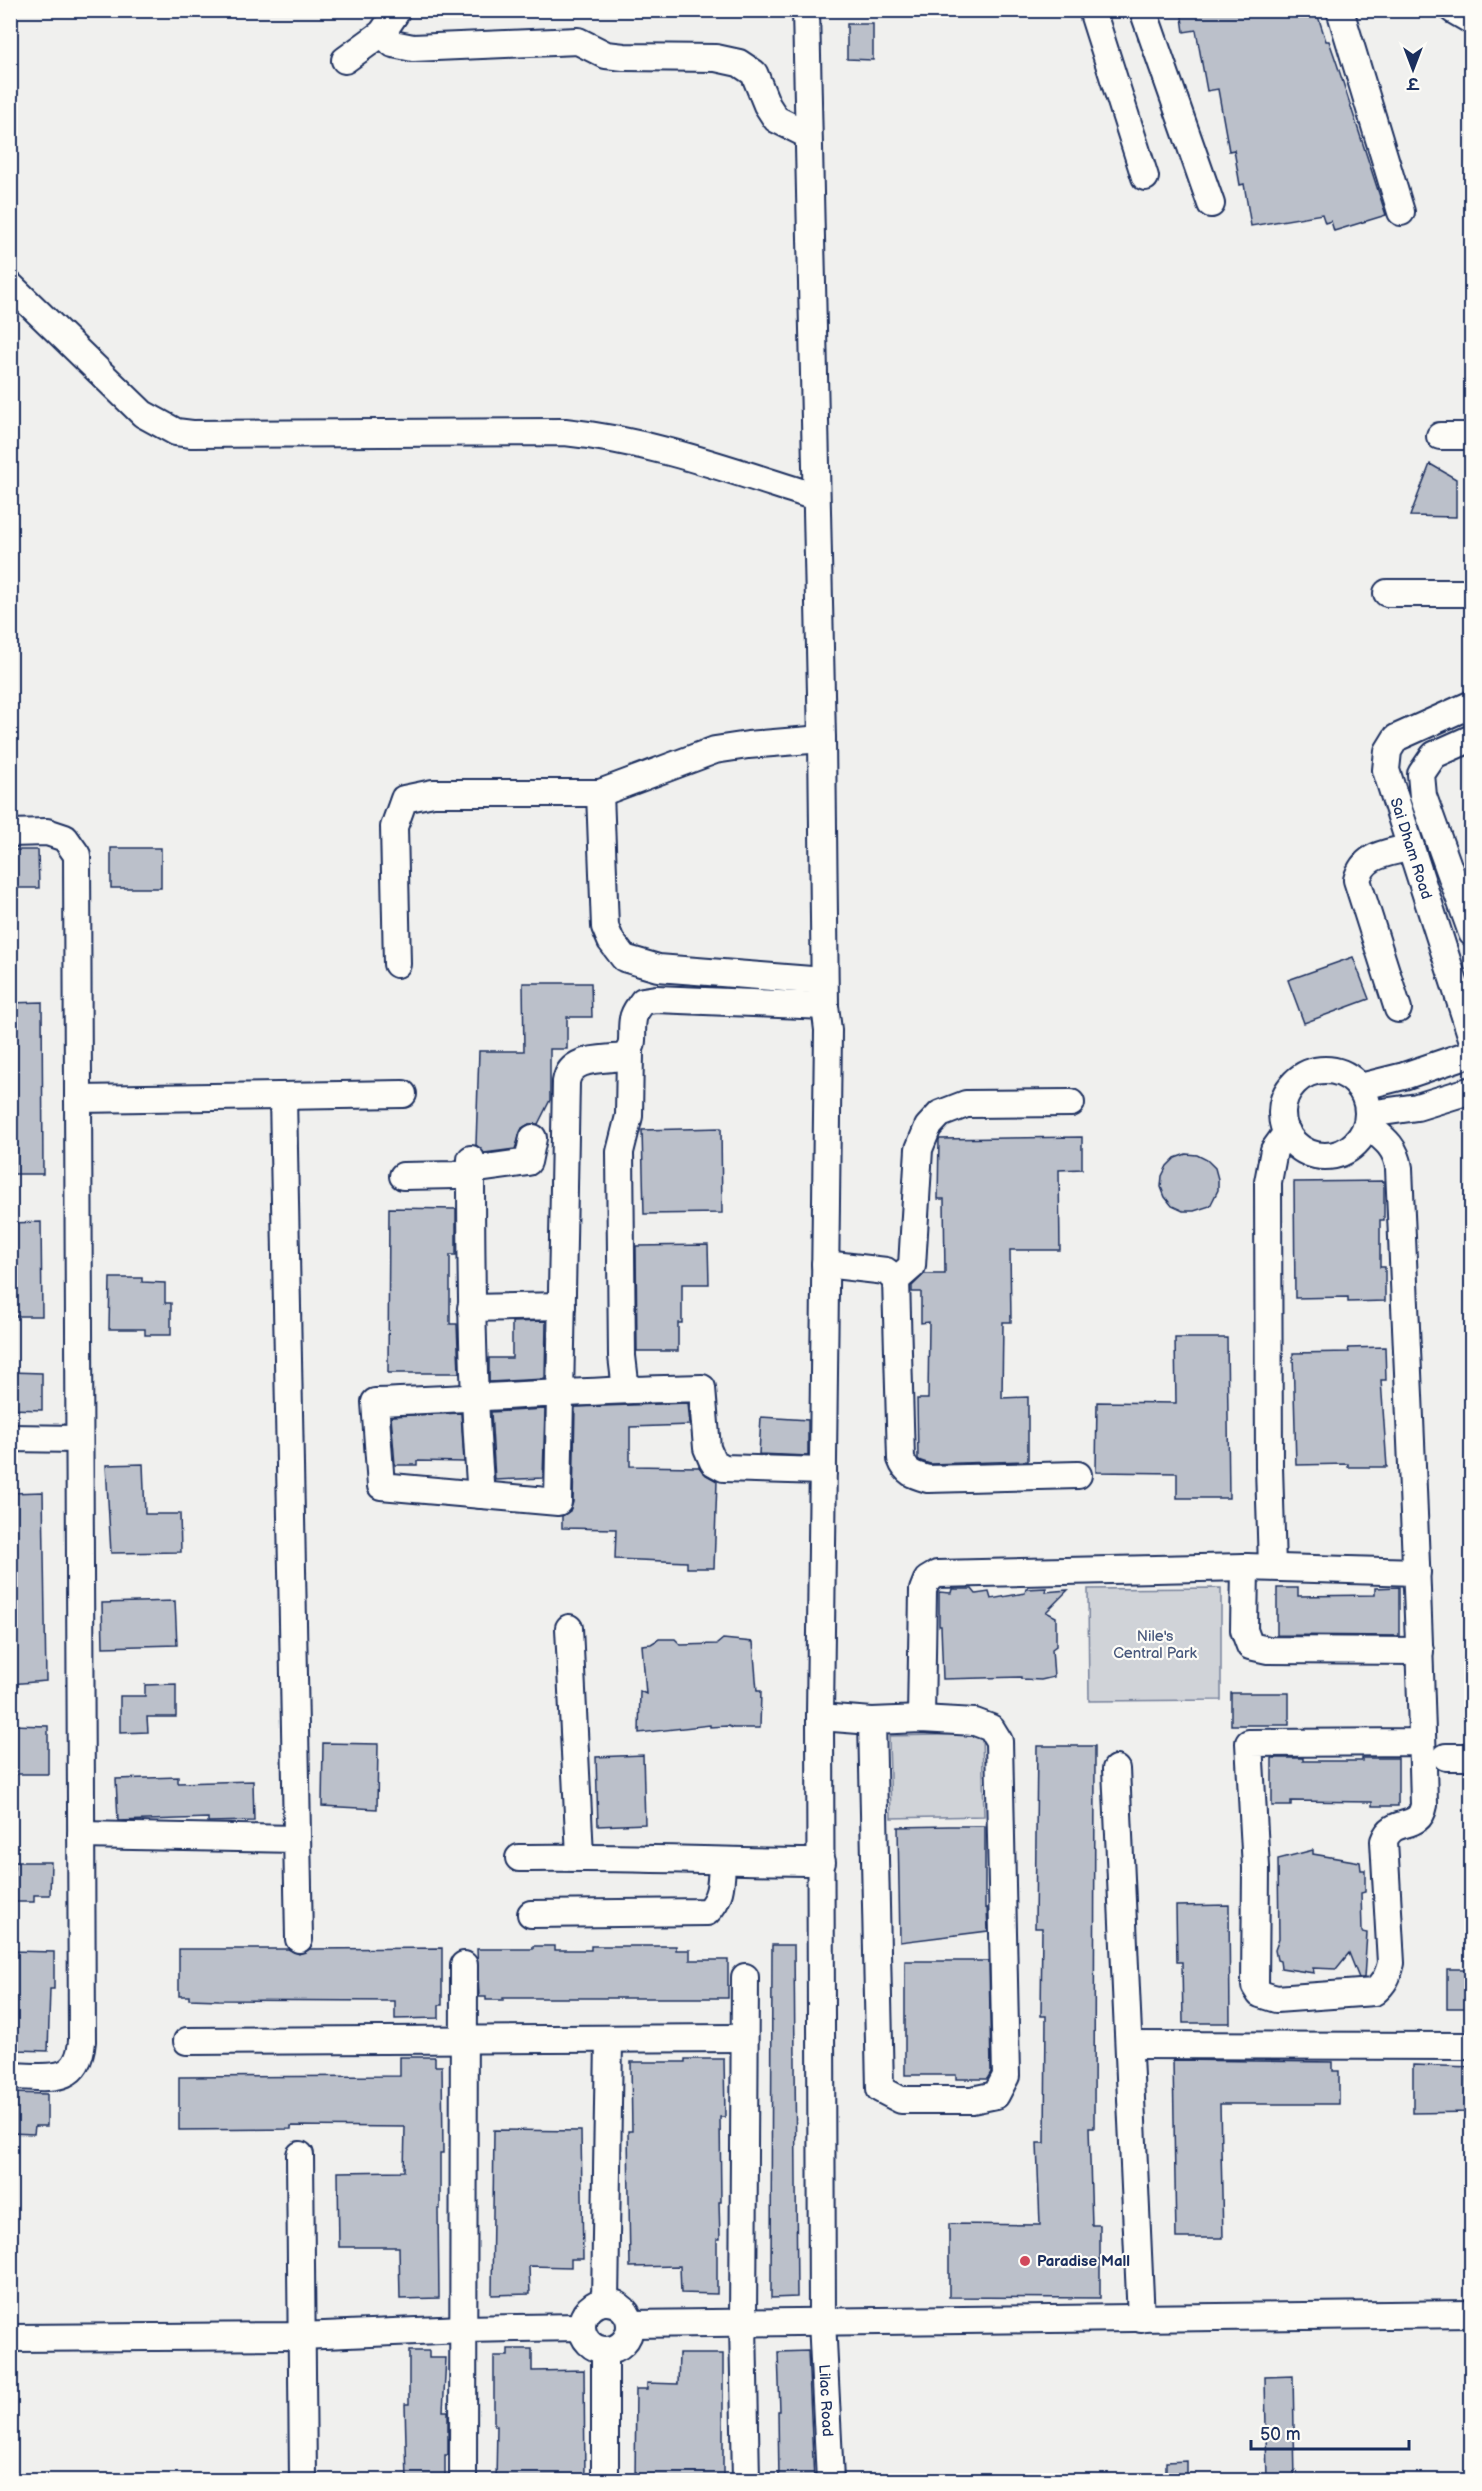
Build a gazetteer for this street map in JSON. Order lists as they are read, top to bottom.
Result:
{
  "streets": {
    "street": ["Sai Dham Road", "Lilac Road"]
  },
  "parks": ["Nile's Central Park"],
  "places": ["Paradise Mall"],
  "scale_bar": "50 m",
  "north": "bottom"
}
